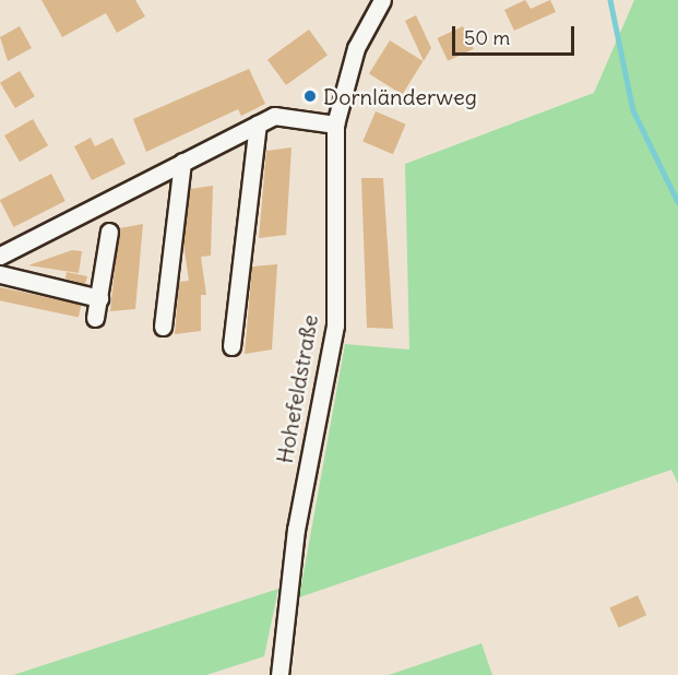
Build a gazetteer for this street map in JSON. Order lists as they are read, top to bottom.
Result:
{
  "streets": {
    "street": ["Hohefeldstraße"]
  },
  "places": ["Dornländerweg"],
  "scale_bar": "50 m"
}
